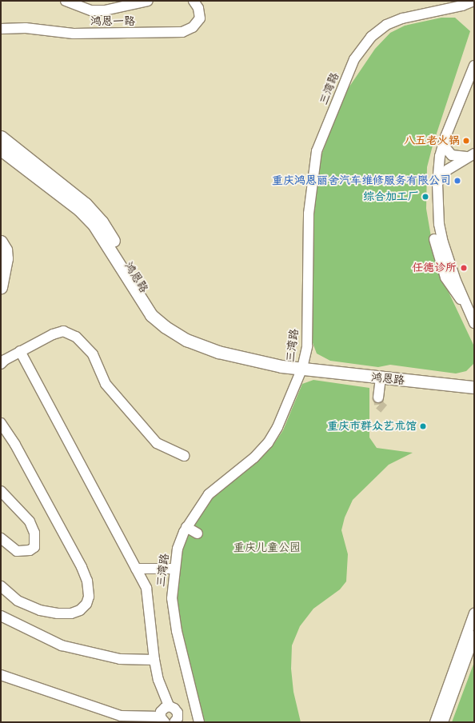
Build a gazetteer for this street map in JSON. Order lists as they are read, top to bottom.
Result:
{
  "streets": {
    "main road": ["鸿恩路"],
    "street": ["鸿恩一路", "三湾路"]
  },
  "crossings": [
    ["三湾路", "鸿恩路"]
  ],
  "parks": ["重庆儿童公园"],
  "places": [
    "八五老火锅",
    "重庆鸿恩丽舍汽车维修服务有限公司",
    "综合加工厂",
    "任德诊所",
    "重庆市群众艺术馆"
  ]
}
